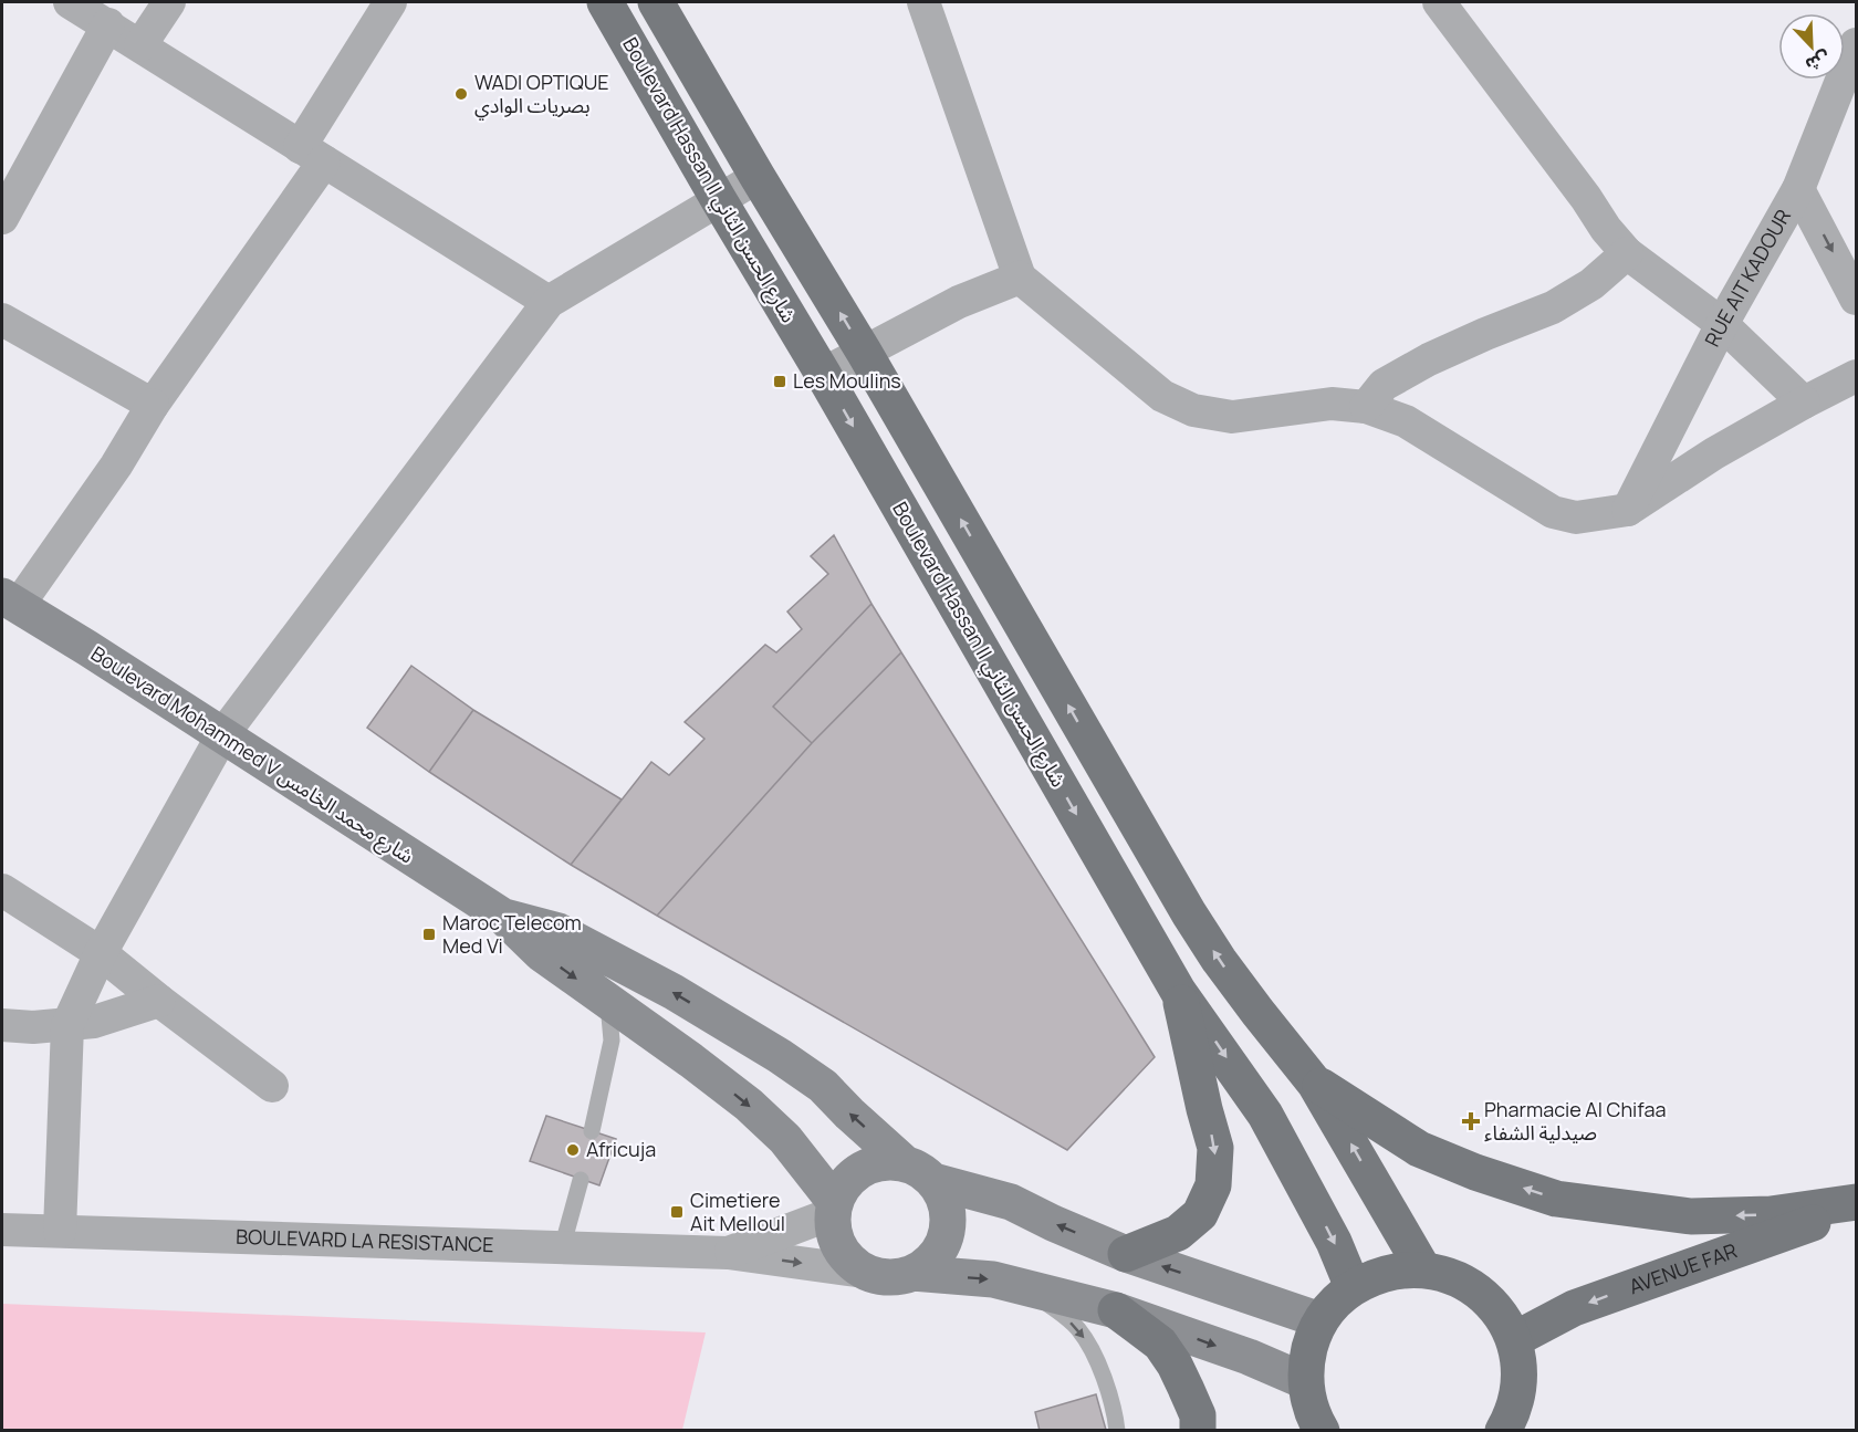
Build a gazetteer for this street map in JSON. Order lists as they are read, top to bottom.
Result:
{
  "streets": {
    "main road": ["Boulevard Hassan II شارع الحسن الثاني", "Boulevard Mohammed V شارع محمد الخامس", "AVENUE FAR"],
    "street": ["RUE AIT KADOUR", "BOULEVARD LA RESISTANCE"]
  },
  "crossings": [
    ["Boulevard Mohammed V شارع محمد الخامس", "BOULEVARD LA RESISTANCE"]
  ],
  "one_way": ["AVENUE FAR"],
  "places": {
    "other": ["WADI OPTIQUE بصريات الوادي", "Africuja"],
    "transit": ["Les Moulins", "Maroc Telecom Med Vi", "Cimetiere Ait Melloul"],
    "health": ["Pharmacie Al Chifaa صيدلية الشفاء"]
  },
  "north": "bottom right"
}
